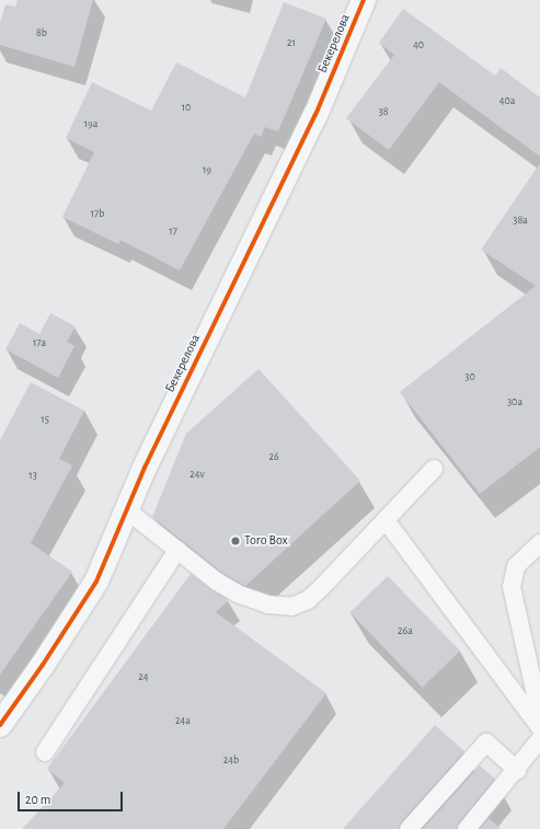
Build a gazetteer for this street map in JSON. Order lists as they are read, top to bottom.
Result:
{
  "streets": {
    "street": ["Бекерелова"]
  },
  "places": ["Toro Box"],
  "house_numbers": [
    "8b",
    "21",
    "40",
    "40a",
    "10",
    "38",
    "19a",
    "19",
    "17b",
    "38a",
    "17",
    "17a",
    "30",
    "30a",
    "15",
    "26",
    "24v",
    "13",
    "26a",
    "24",
    "24a",
    "24b"
  ],
  "scale_bar": "20 m"
}
